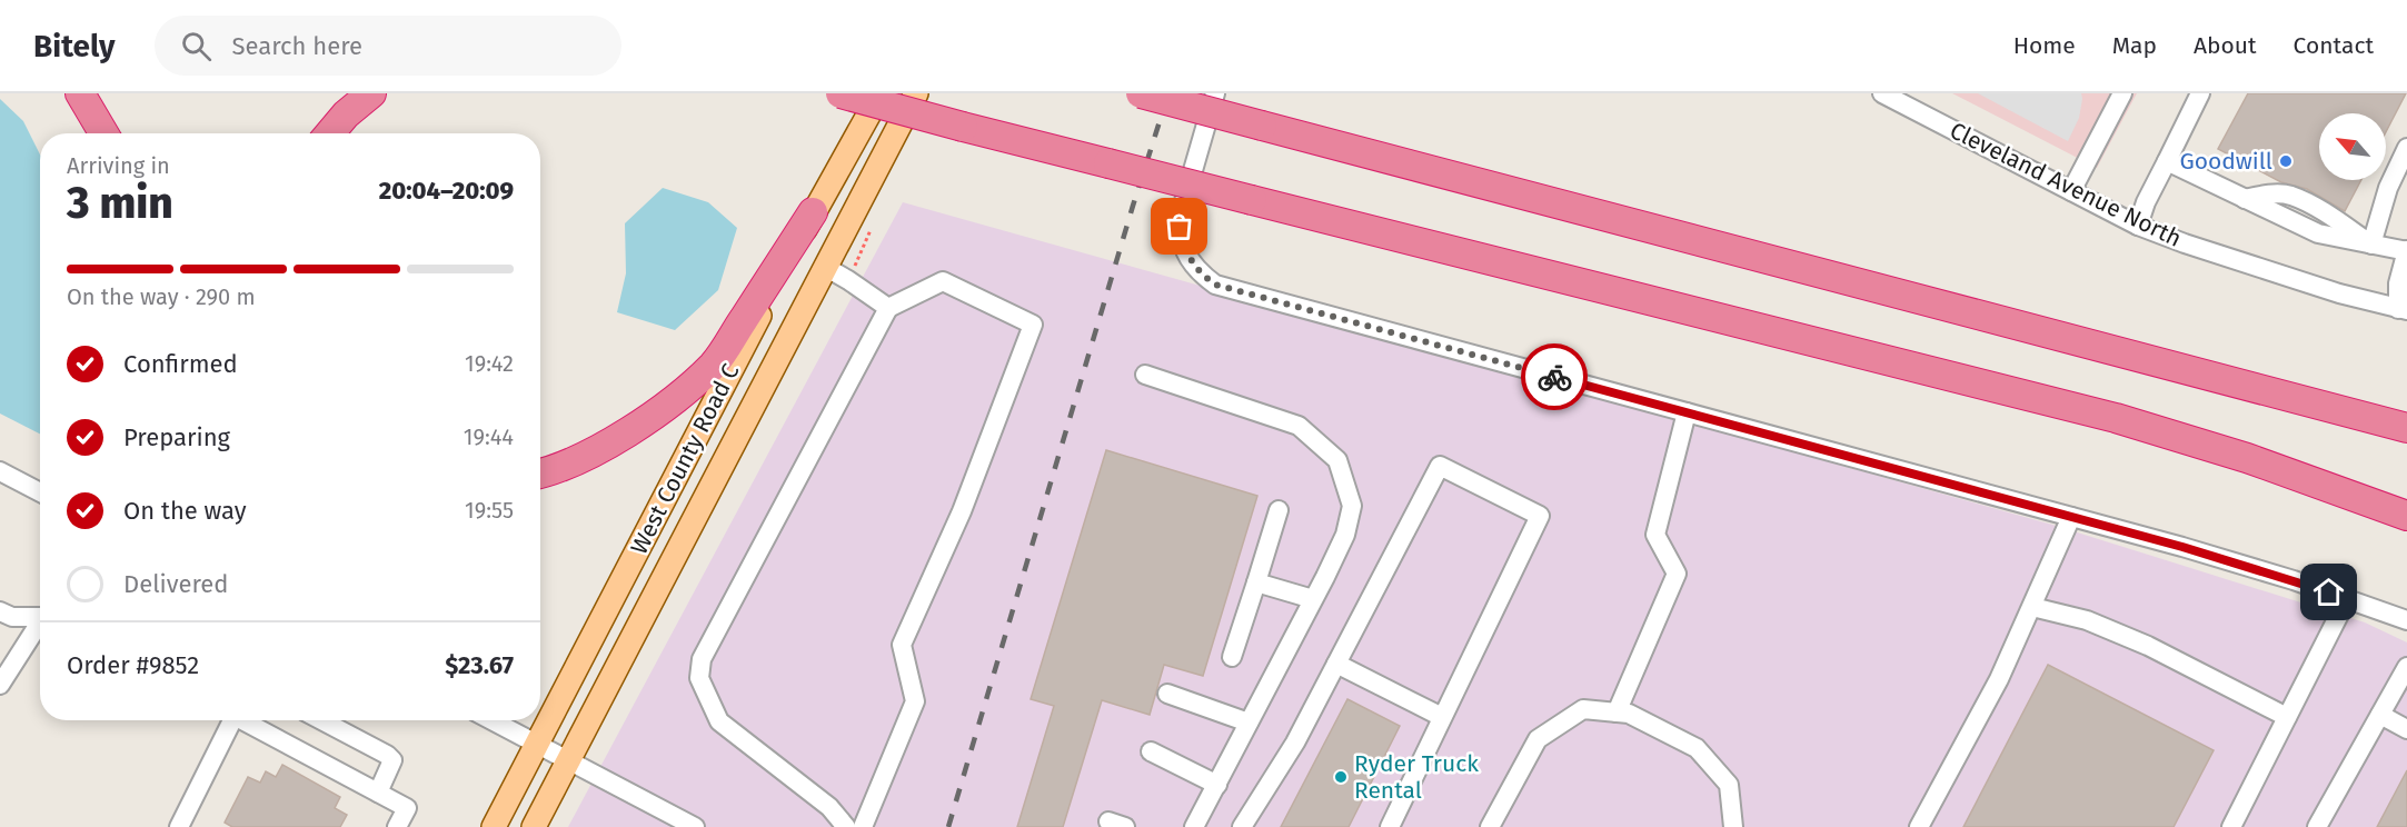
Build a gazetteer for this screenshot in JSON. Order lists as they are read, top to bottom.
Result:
{
  "streets": {
    "main road": ["West County Road C"],
    "street": ["Cleveland Avenue North"]
  },
  "places": ["Goodwill", "Ryder Truck Rental"],
  "north": "top left",
  "page": {
    "header": "Bitely",
    "search": "Search here",
    "nav": [
      "Home",
      "Map",
      "About",
      "Contact"
    ],
    "heading": ["3 min", "Arriving in", "20:04–20:09"],
    "panel": ["Order #9852", "$23.67"],
    "bar": "On the way · 290 m",
    "list": [
      ["Confirmed", "19:42"],
      ["Preparing", "19:44"],
      ["On the way", "19:55"],
      "Delivered"
    ]
  }
}
